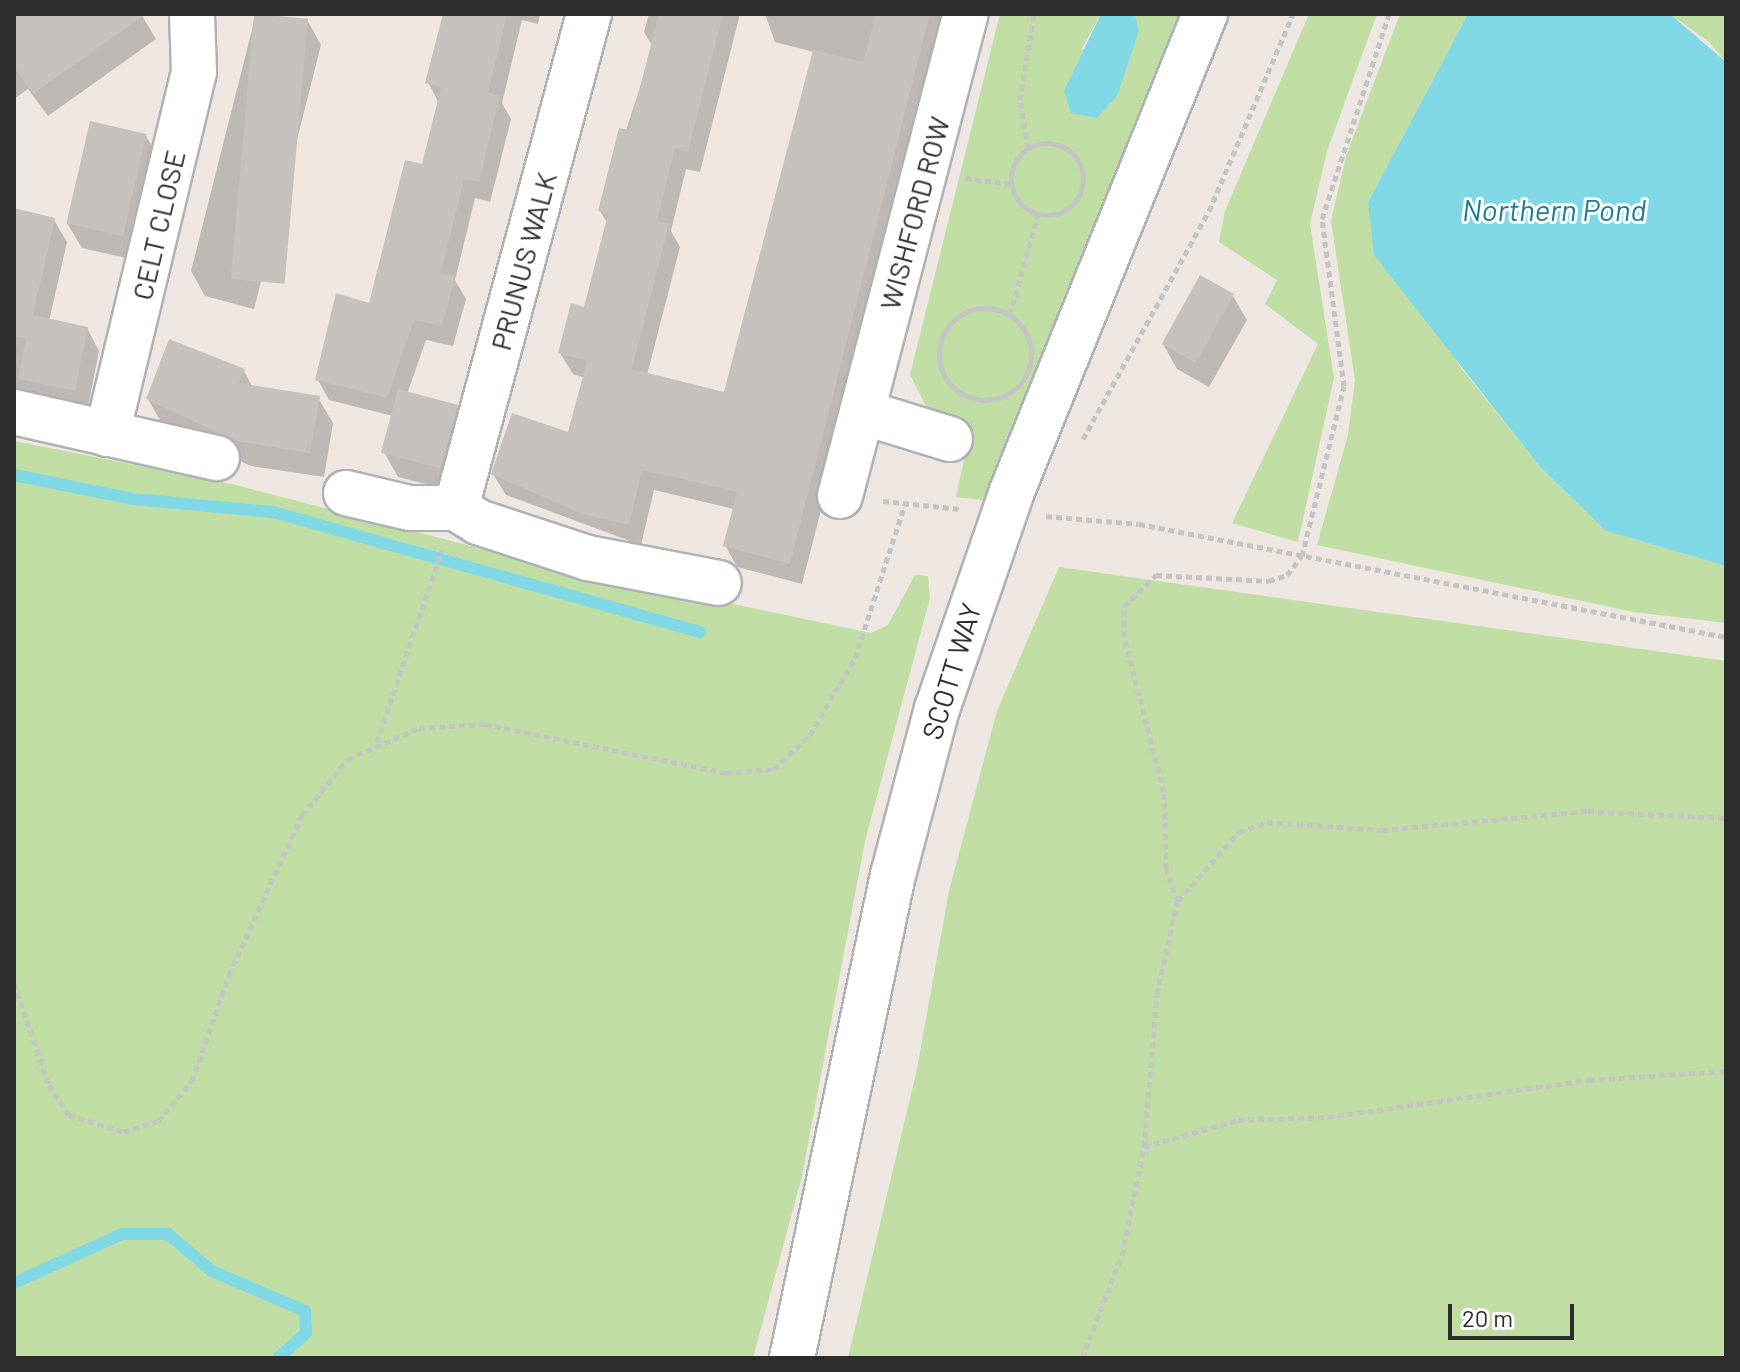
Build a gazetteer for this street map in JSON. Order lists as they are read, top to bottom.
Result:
{
  "streets": {
    "street": [
      "WISHFORD ROW",
      "CELT CLOSE",
      "PRUNUS WALK",
      "SCOTT WAY"
    ]
  },
  "water": ["Northern Pond"],
  "scale_bar": "20 m"
}
